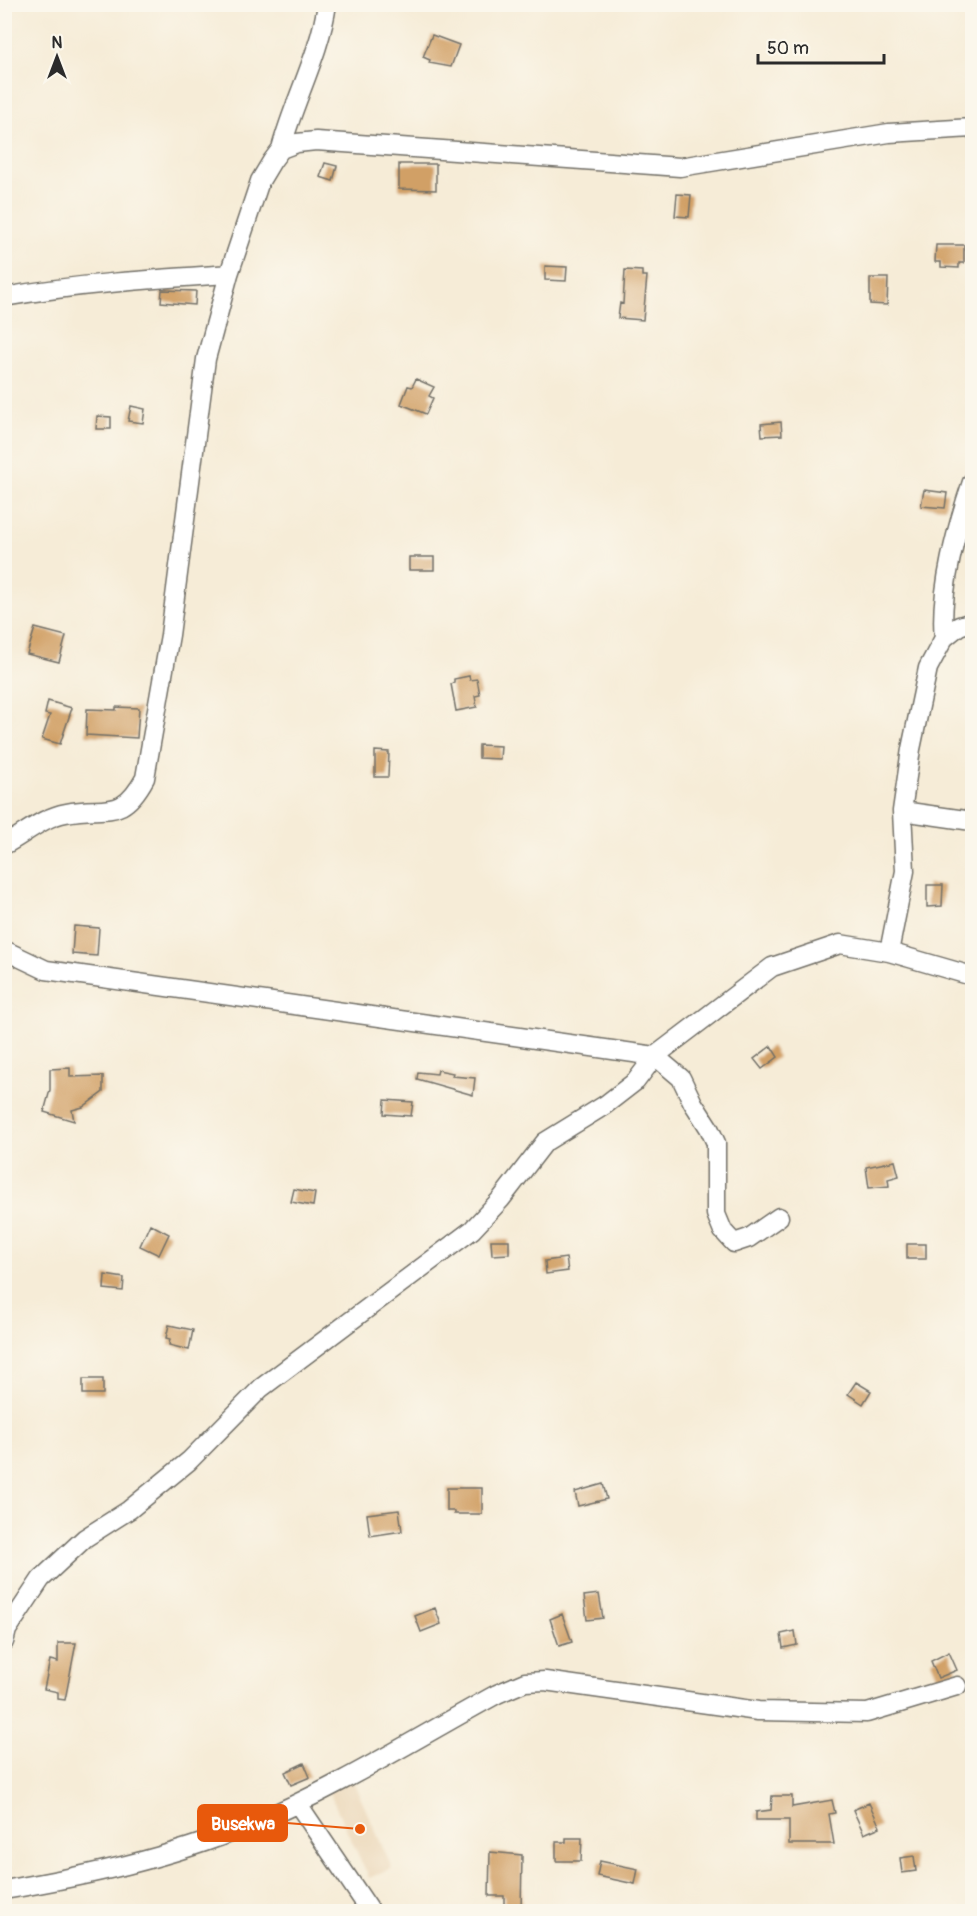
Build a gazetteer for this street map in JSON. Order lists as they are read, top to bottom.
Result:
{
  "places": ["Busekwa"],
  "scale_bar": "50 m",
  "north": "top"
}
